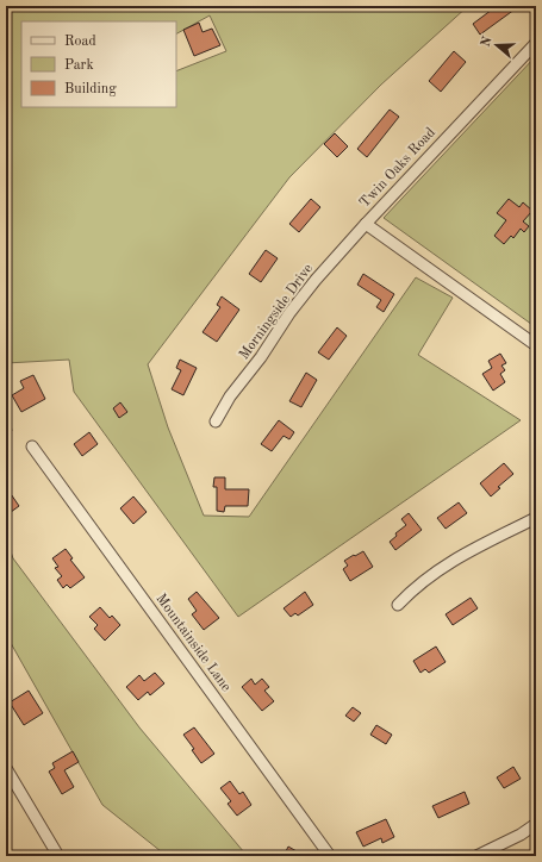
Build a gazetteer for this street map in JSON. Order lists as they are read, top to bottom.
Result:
{
  "streets": {
    "street": ["Twin Oaks Road", "Morningside Drive", "Mountainside Lane"]
  },
  "crossings": [
    ["Twin Oaks Road", "Morningside Drive"]
  ],
  "legend": ["Road", "Park", "Building"],
  "north": "left"
}
